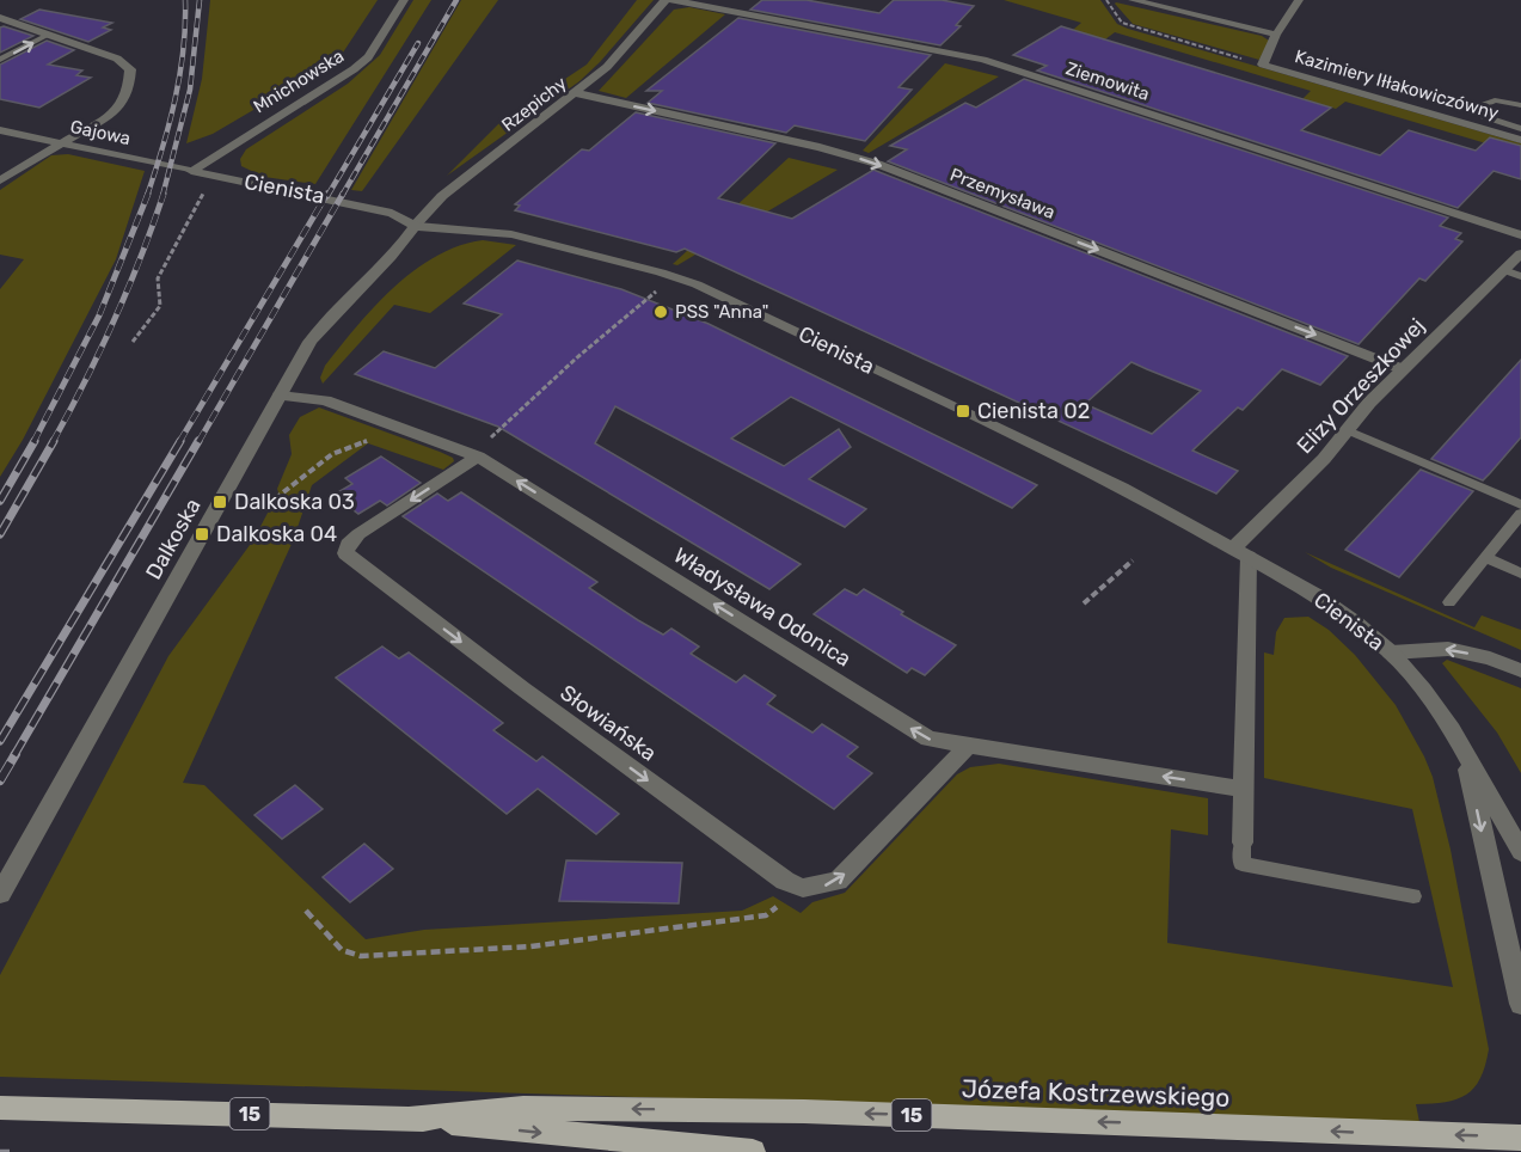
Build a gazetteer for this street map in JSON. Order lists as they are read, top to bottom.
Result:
{
  "streets": {
    "main road": ["Józefa Kostrzewskiego", "15"],
    "street": [
      "Mnichowska",
      "Ziemowita",
      "Kazimiery Iłłakowiczówny",
      "Rzepichy",
      "Gajowa",
      "Cienista",
      "Przemysława",
      "Elizy Orzeszkowej",
      "Dalkoska",
      "Władysława Odonica",
      "Słowiańska"
    ]
  },
  "crossings": [
    ["Mnichowska", "Gajowa"],
    ["Mnichowska", "Cienista"],
    ["Rzepichy", "Cienista"],
    ["Rzepichy", "Przemysława"],
    ["Rzepichy", "Dalkoska"],
    ["Gajowa", "Cienista"],
    ["Cienista", "Elizy Orzeszkowej"],
    ["Cienista", "Dalkoska"],
    ["Przemysława", "Elizy Orzeszkowej"],
    ["Dalkoska", "Władysława Odonica"],
    ["Władysława Odonica", "Słowiańska"]
  ],
  "one_way": ["Przemysława", "Władysława Odonica"],
  "places": {
    "other": ["PSS \"Anna\""],
    "transit": ["Cienista 02", "Dalkoska 03", "Dalkoska 04"]
  }
}
